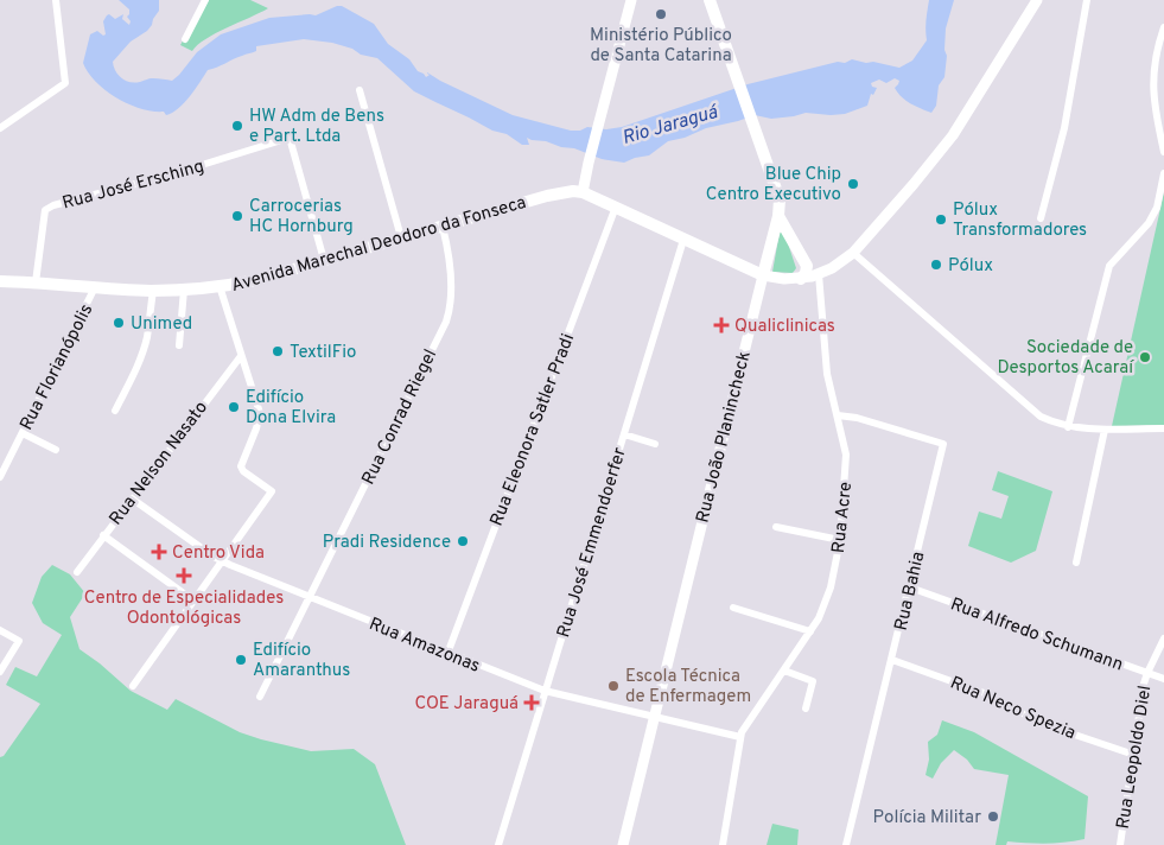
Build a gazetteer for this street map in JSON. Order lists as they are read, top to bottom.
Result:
{
  "streets": {
    "main road": ["Avenida Marechal Deodoro da Fonseca", "Rua João Planincheck"],
    "street": [
      "Rua José Ersching",
      "Rua Florianópolis",
      "Rua Conrad Riegel",
      "Rua Eleonora Satler Pradi",
      "Rua Nelson Nasato",
      "Rua Acre",
      "Rua José Emmendoerfer",
      "Rua Bahia",
      "Rua Alfredo Schumann",
      "Rua Amazonas",
      "Rua Neco Spezia",
      "Rua Leopoldo Diel"
    ]
  },
  "crossings": [
    ["Rua José Ersching", "Avenida Marechal Deodoro da Fonseca"],
    ["Avenida Marechal Deodoro da Fonseca", "Rua Florianópolis"],
    ["Avenida Marechal Deodoro da Fonseca", "Rua Conrad Riegel"],
    ["Rua Conrad Riegel", "Rua Amazonas"],
    ["Rua Eleonora Satler Pradi", "Rua Amazonas"],
    ["Rua João Planincheck", "Rua Amazonas"],
    ["Rua Nelson Nasato", "Rua Amazonas"],
    ["Rua Acre", "Rua Bahia"],
    ["Rua Acre", "Rua Amazonas"],
    ["Rua José Emmendoerfer", "Rua Amazonas"],
    ["Rua Bahia", "Rua Alfredo Schumann"],
    ["Rua Bahia", "Rua Neco Spezia"],
    ["Rua Alfredo Schumann", "Rua Leopoldo Diel"],
    ["Rua Neco Spezia", "Rua Leopoldo Diel"]
  ],
  "water": ["Rio Jaraguá"],
  "places": {
    "other": [
      "Ministério Público de Santa Catarina",
      "HW Adm de Bens e Part. Ltda",
      "Blue Chip Centro Executivo",
      "Carrocerias HC Hornburg",
      "Pólux Transformadores",
      "Pólux",
      "Unimed",
      "TextilFio",
      "Sociedade de Desportos Acaraí",
      "Edifício Dona Elvira",
      "Pradi Residence",
      "Edifício Amaranthus",
      "Escola Técnica de Enfermagem",
      "Polícia Militar"
    ],
    "health": [
      "Qualiclinicas",
      "Centro Vida",
      "Centro de Especialidades Odontológicas",
      "COE Jaraguá"
    ]
  }
}
